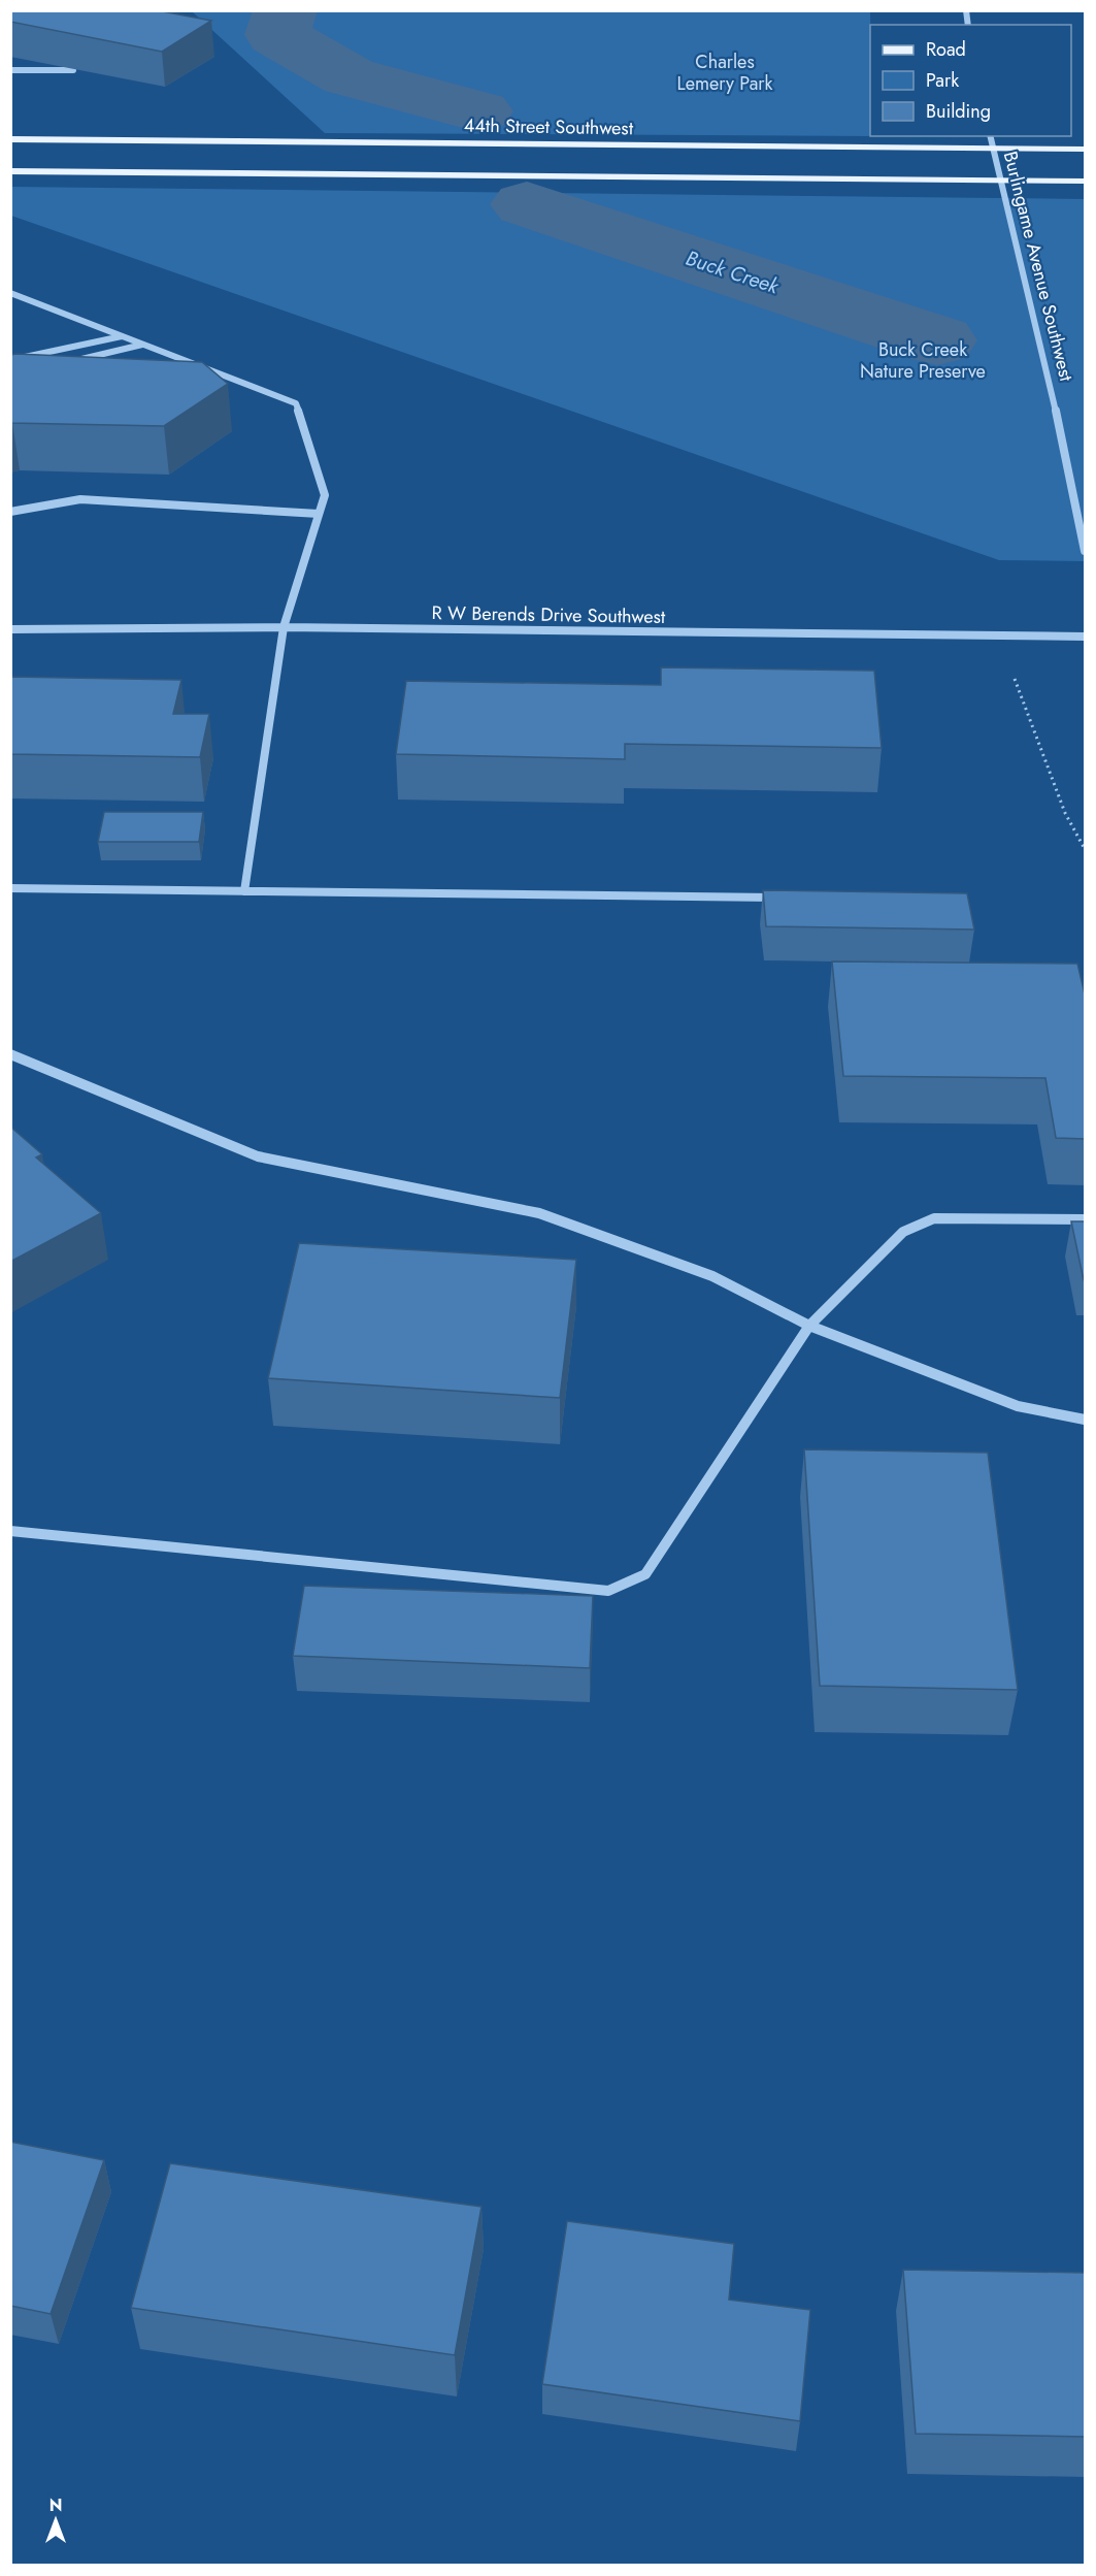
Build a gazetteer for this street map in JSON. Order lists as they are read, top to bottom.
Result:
{
  "streets": {
    "main road": ["44th Street Southwest"],
    "street": ["Burlingame Avenue Southwest", "R W Berends Drive Southwest"]
  },
  "crossings": [
    ["44th Street Southwest", "Burlingame Avenue Southwest"]
  ],
  "water": ["Buck Creek"],
  "parks": ["Charles Lemery Park", "Buck Creek Nature Preserve"],
  "legend": ["Road", "Park", "Building"],
  "north": "top"
}
